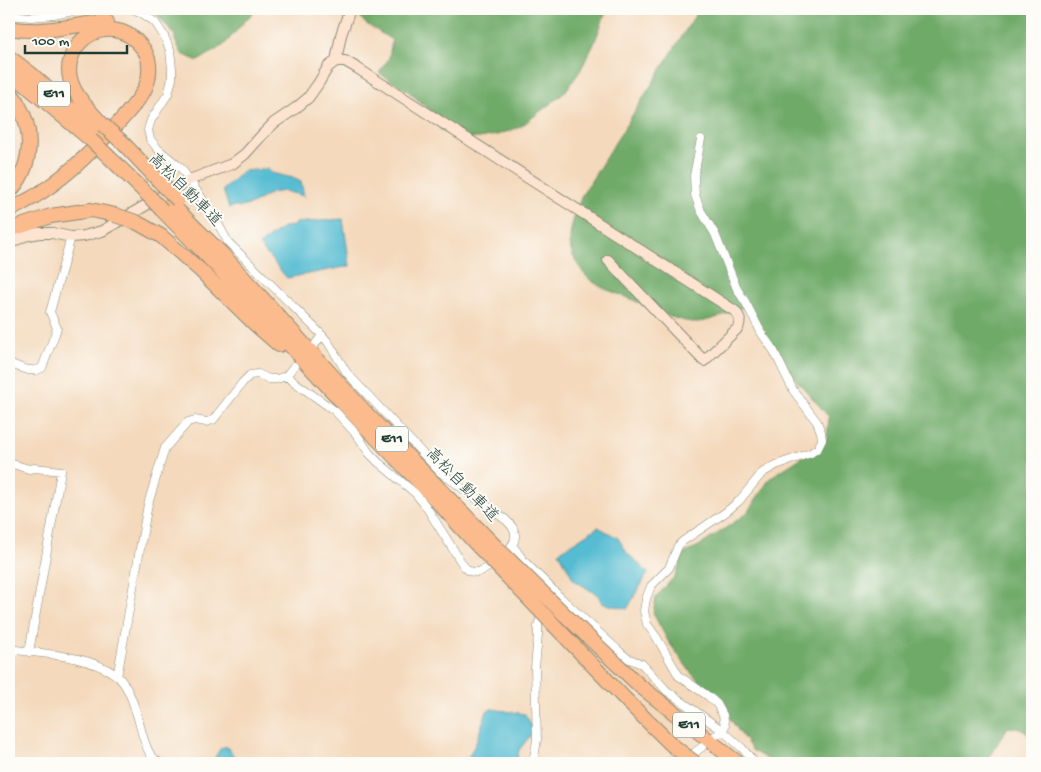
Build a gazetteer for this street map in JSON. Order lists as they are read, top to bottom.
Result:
{
  "streets": {
    "highway": ["E11", "高松自動車道"]
  },
  "scale_bar": "100 m"
}
